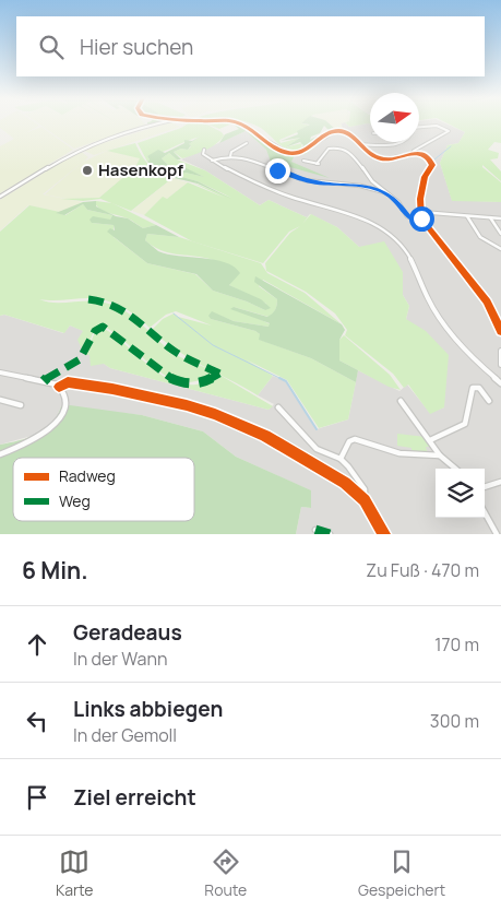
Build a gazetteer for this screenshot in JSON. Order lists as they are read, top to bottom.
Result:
{
  "places": ["Hasenkopf"],
  "legend": ["Radweg", "Weg"],
  "north": "right",
  "page": {
    "search": "Hier suchen",
    "heading": ["6 Min.", "Zu Fuß · 470 m"],
    "list": [
      ["Geradeaus", "In der Wann", "170 m"],
      ["Links abbiegen", "In der Gemoll", "300 m"],
      "Ziel erreicht"
    ],
    "nav": ["Karte", "Route", "Gespeichert"]
  }
}
